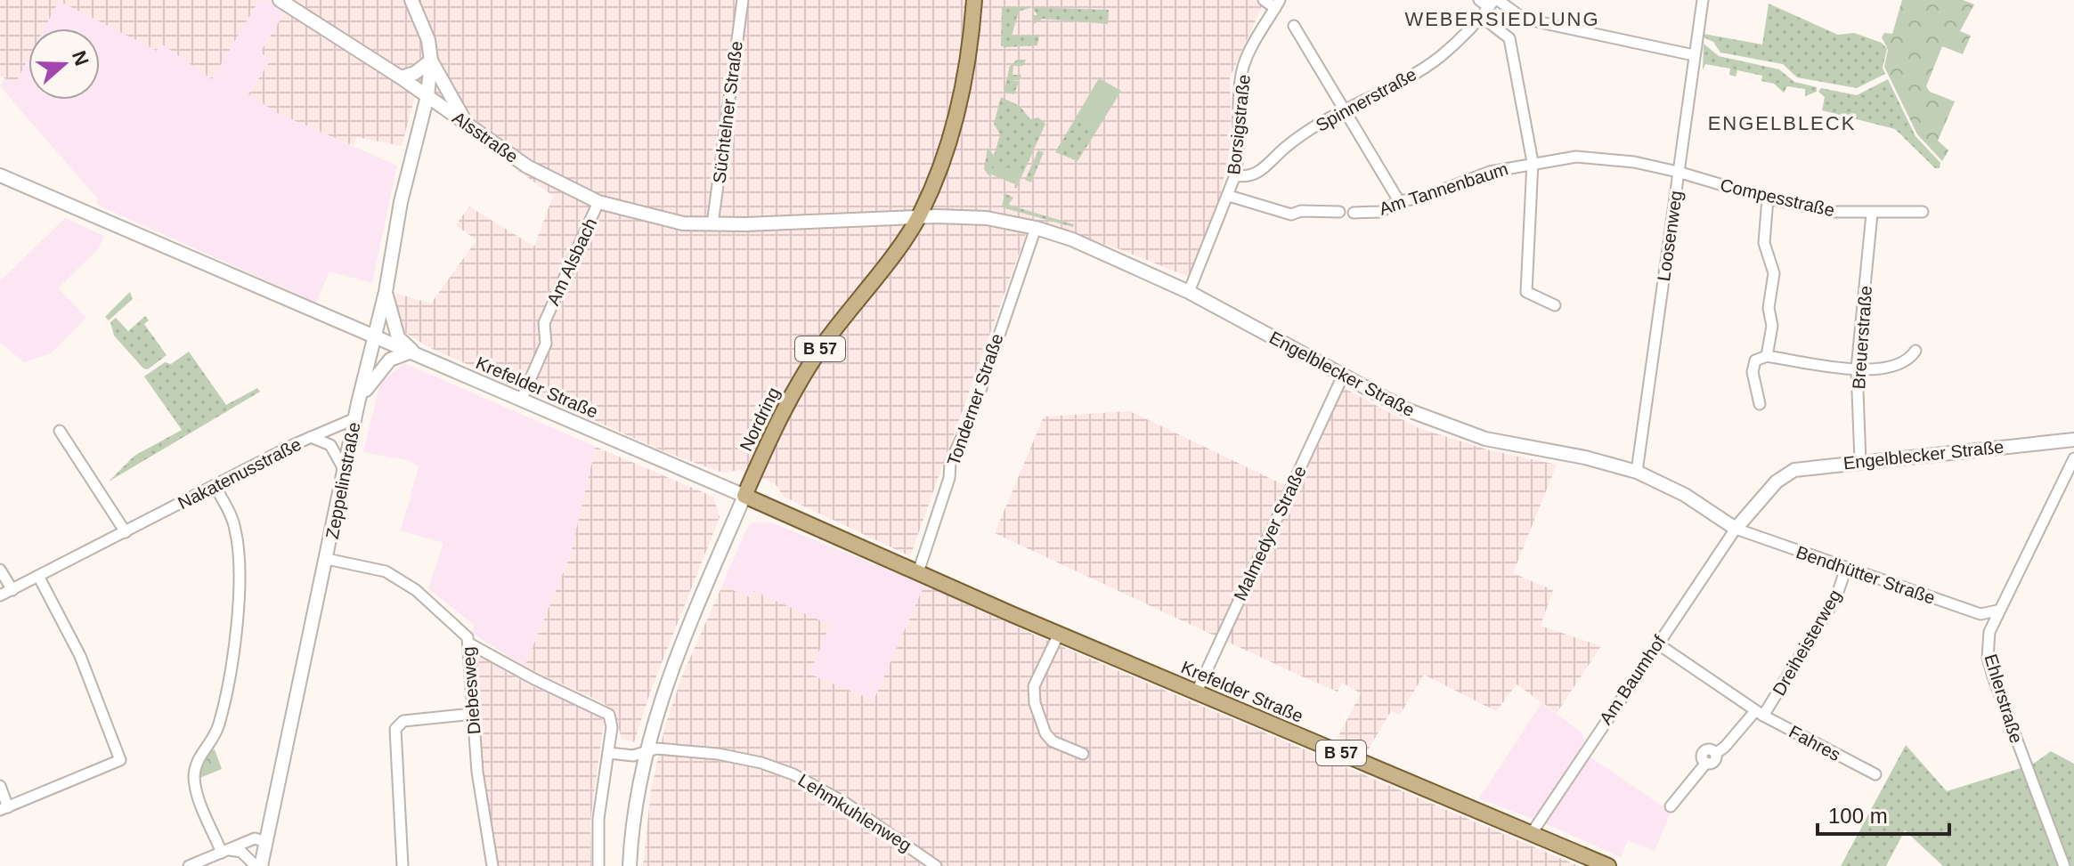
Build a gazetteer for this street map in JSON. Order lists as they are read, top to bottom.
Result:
{
  "streets": {
    "main road": ["B 57", "Krefelder Straße", "Nordring"],
    "street": [
      "Spinnerstraße",
      "Süchtelner Straße",
      "Borsigstraße",
      "Alsstraße",
      "Am Tannenbaum",
      "Compesstraße",
      "Loosenweg",
      "Am Alsbach",
      "Breuerstraße",
      "Engelblecker Straße",
      "Tonderner Straße",
      "Nakatenusstraße",
      "Zeppelinstraße",
      "Malmedyer Straße",
      "Bendhütter Straße",
      "Dreiheisterweg",
      "Am Baumhof",
      "Diebesweg",
      "Ehlerstraße",
      "Fahres",
      "Lehmkuhlenweg"
    ]
  },
  "crossings": [
    ["Spinnerstraße", "Borsigstraße"],
    ["Süchtelner Straße", "Alsstraße"],
    ["Süchtelner Straße", "Engelblecker Straße"],
    ["Borsigstraße", "Engelblecker Straße"],
    ["Alsstraße", "Am Alsbach"],
    ["Alsstraße", "Engelblecker Straße"],
    ["Alsstraße", "Zeppelinstraße"],
    ["Am Tannenbaum", "Compesstraße"],
    ["Am Tannenbaum", "Loosenweg"],
    ["Compesstraße", "Loosenweg"],
    ["Compesstraße", "Breuerstraße"],
    ["Loosenweg", "Engelblecker Straße"],
    ["Am Alsbach", "Krefelder Straße"],
    ["Breuerstraße", "Engelblecker Straße"],
    ["Engelblecker Straße", "Tonderner Straße"],
    ["Engelblecker Straße", "Nordring"],
    ["Engelblecker Straße", "Malmedyer Straße"],
    ["Engelblecker Straße", "Bendhütter Straße"],
    ["Engelblecker Straße", "Am Baumhof"],
    ["Krefelder Straße", "Tonderner Straße"],
    ["Krefelder Straße", "Nordring"],
    ["Krefelder Straße", "Zeppelinstraße"],
    ["Krefelder Straße", "Malmedyer Straße"],
    ["Krefelder Straße", "Am Baumhof"],
    ["Nordring", "Lehmkuhlenweg"],
    ["Nakatenusstraße", "Zeppelinstraße"],
    ["Zeppelinstraße", "Diebesweg"],
    ["Bendhütter Straße", "Dreiheisterweg"],
    ["Bendhütter Straße", "Am Baumhof"],
    ["Bendhütter Straße", "Ehlerstraße"],
    ["Dreiheisterweg", "Fahres"],
    ["Am Baumhof", "Fahres"]
  ],
  "districts": ["WEBERSIEDLUNG", "ENGELBLECK"],
  "scale_bar": "100 m",
  "north": "right"
}
